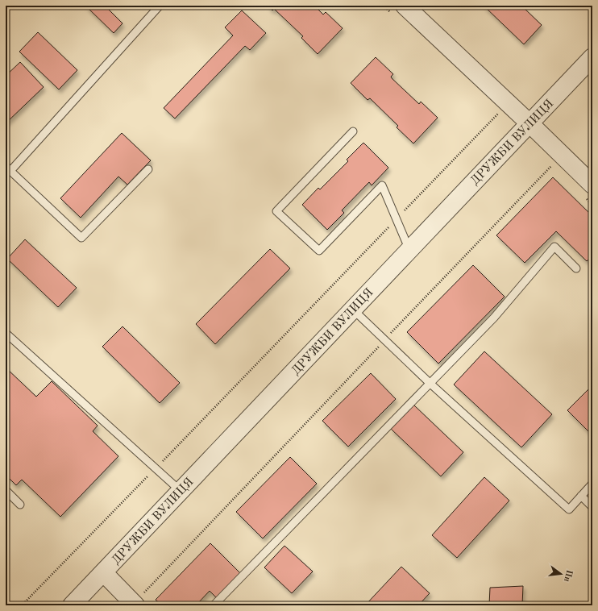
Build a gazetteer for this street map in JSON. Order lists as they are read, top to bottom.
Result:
{
  "streets": {
    "street": ["ДРУЖБИ ВУЛИЦЯ"]
  },
  "north": "right"
}
